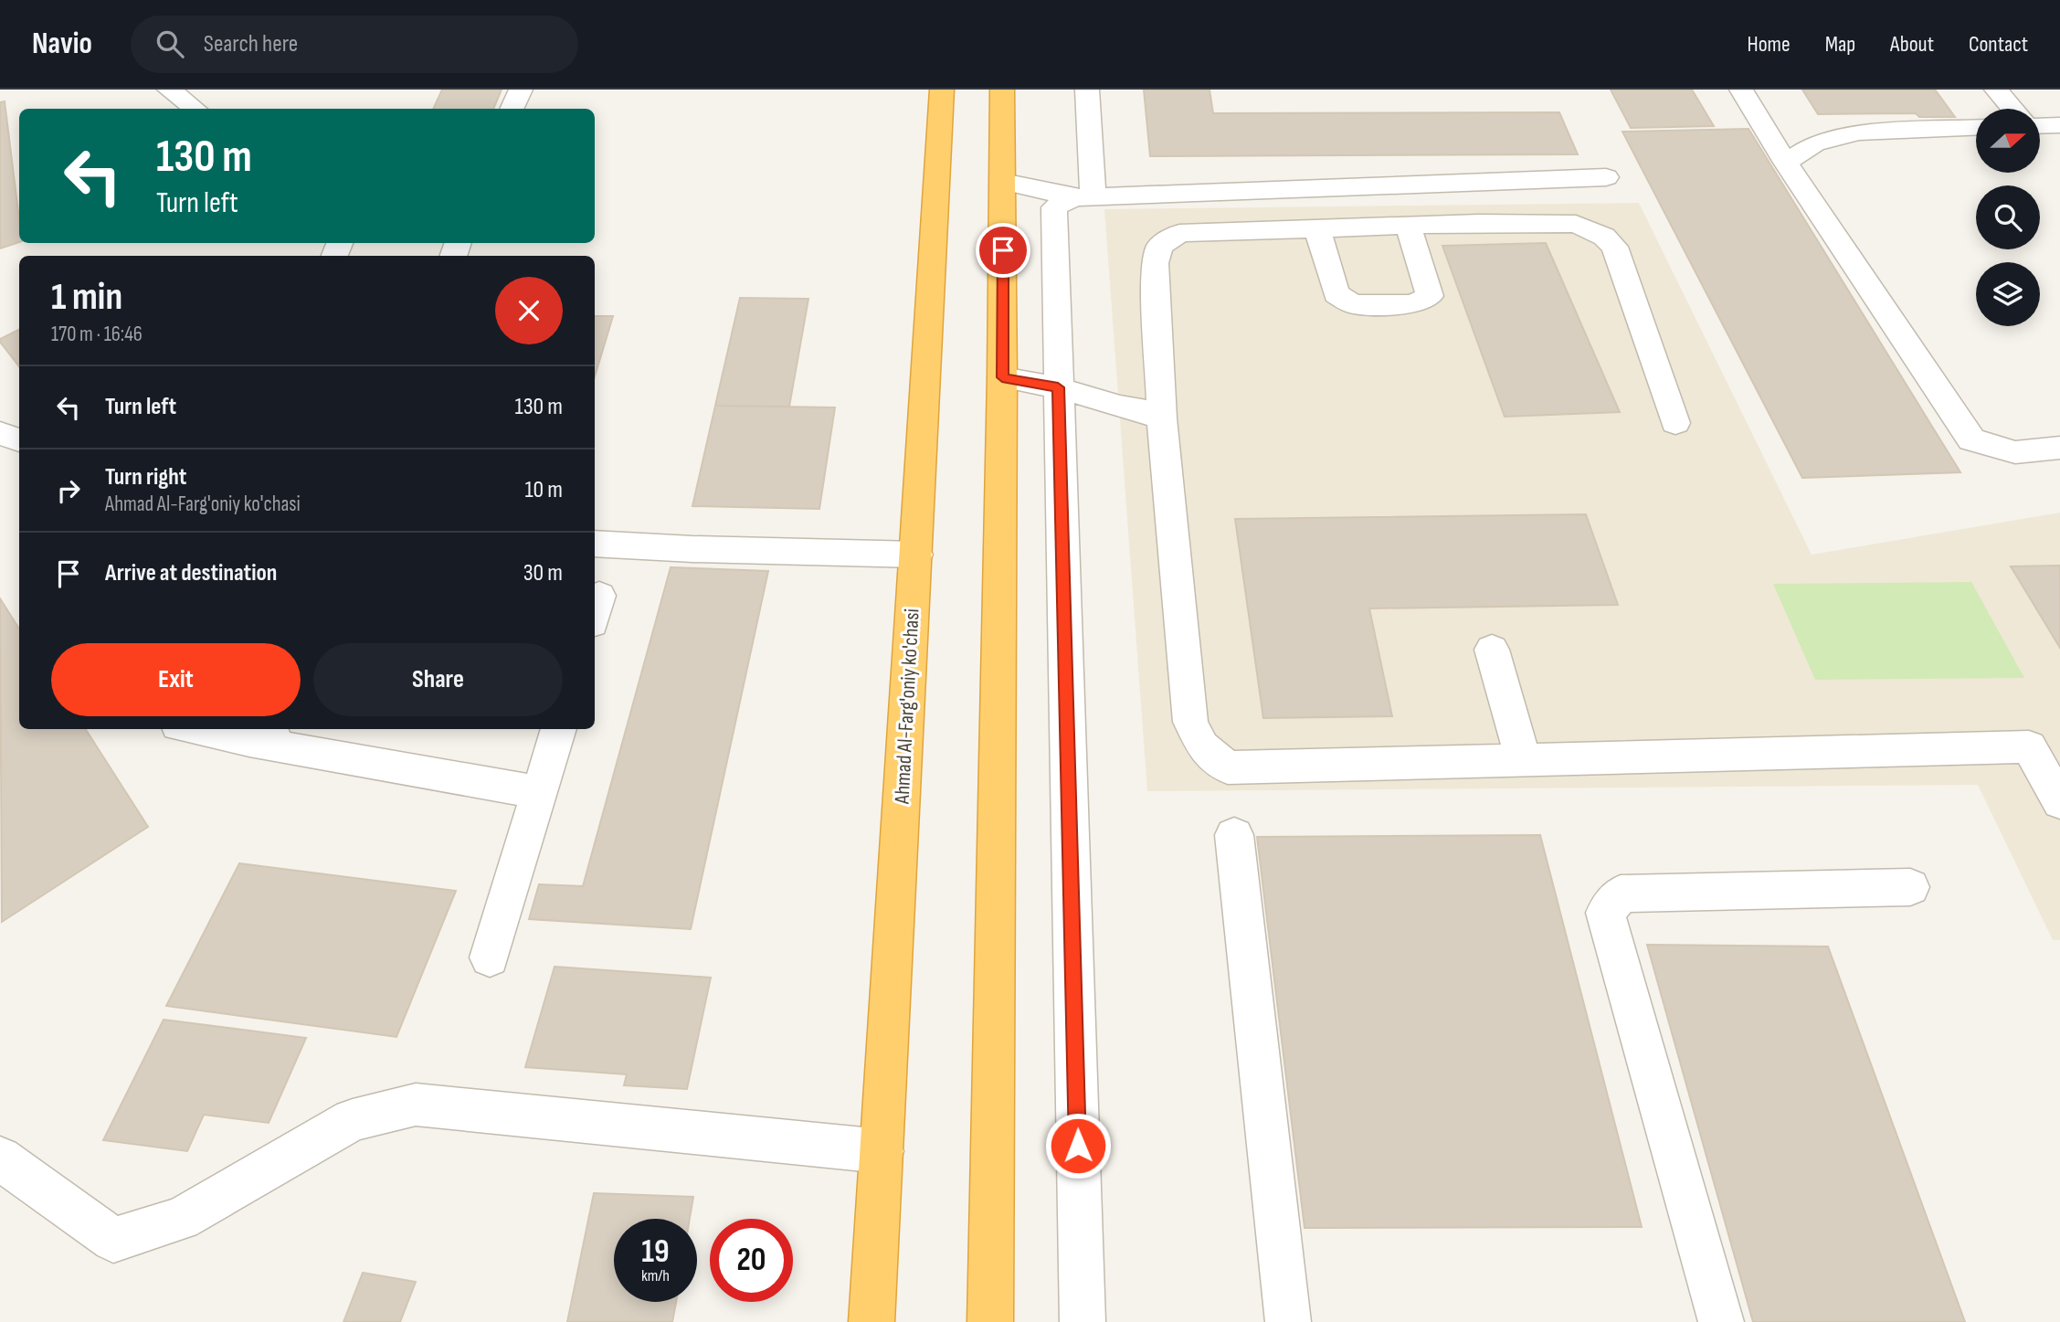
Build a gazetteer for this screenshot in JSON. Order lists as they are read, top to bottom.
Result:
{
  "streets": {
    "highway": ["Ahmad Al-Farg'oniy ko'chasi"]
  },
  "north": "right",
  "page": {
    "header": "Navio",
    "search": "Search here",
    "nav": [
      "Home",
      "Map",
      "About",
      "Contact"
    ],
    "turn": ["130 m", "Turn left"],
    "heading": ["1 min", "170 m · 16:46"],
    "list": [
      {
        "name": "Turn left",
        "value": "130 m"
      },
      {
        "name": "Turn right",
        "note": "Ahmad Al-Farg'oniy ko'chasi",
        "value": "10 m"
      },
      {
        "name": "Arrive at destination",
        "value": "30 m"
      }
    ],
    "buttons": ["Exit", "Share"],
    "speed": "19 km/h",
    "limit": "20"
  }
}
